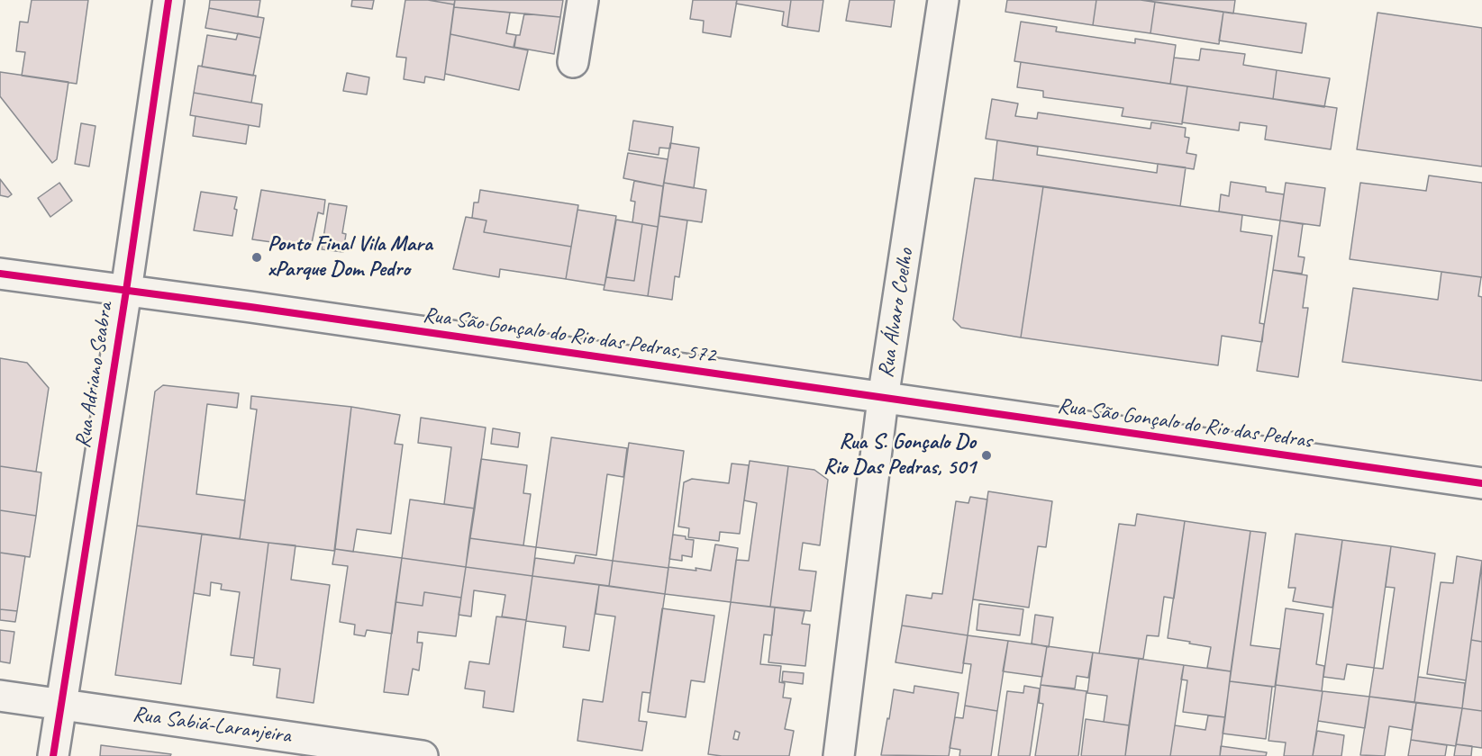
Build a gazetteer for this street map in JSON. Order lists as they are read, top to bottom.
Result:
{
  "streets": {
    "street": [
      "Rua Álvaro Coelho",
      "Rua São Gonçalo do Rio das Pedras, 572",
      "Rua Adriano Seabra",
      "Rua São Gonçalo do Rio das Pedras",
      "Rua Sabiá-Laranjeira"
    ]
  },
  "crossings": [
    ["Rua Álvaro Coelho", "Rua São Gonçalo do Rio das Pedras, 572"],
    ["Rua Álvaro Coelho", "Rua São Gonçalo do Rio das Pedras"],
    ["Rua São Gonçalo do Rio das Pedras, 572", "Rua Adriano Seabra"],
    ["Rua São Gonçalo do Rio das Pedras, 572", "Rua São Gonçalo do Rio das Pedras"],
    ["Rua Adriano Seabra", "Rua Sabiá-Laranjeira"]
  ],
  "places": ["Ponto Final Vila Mara xParque Dom Pedro", "Rua S. Gonçalo Do Rio Das Pedras, 501"]
}
